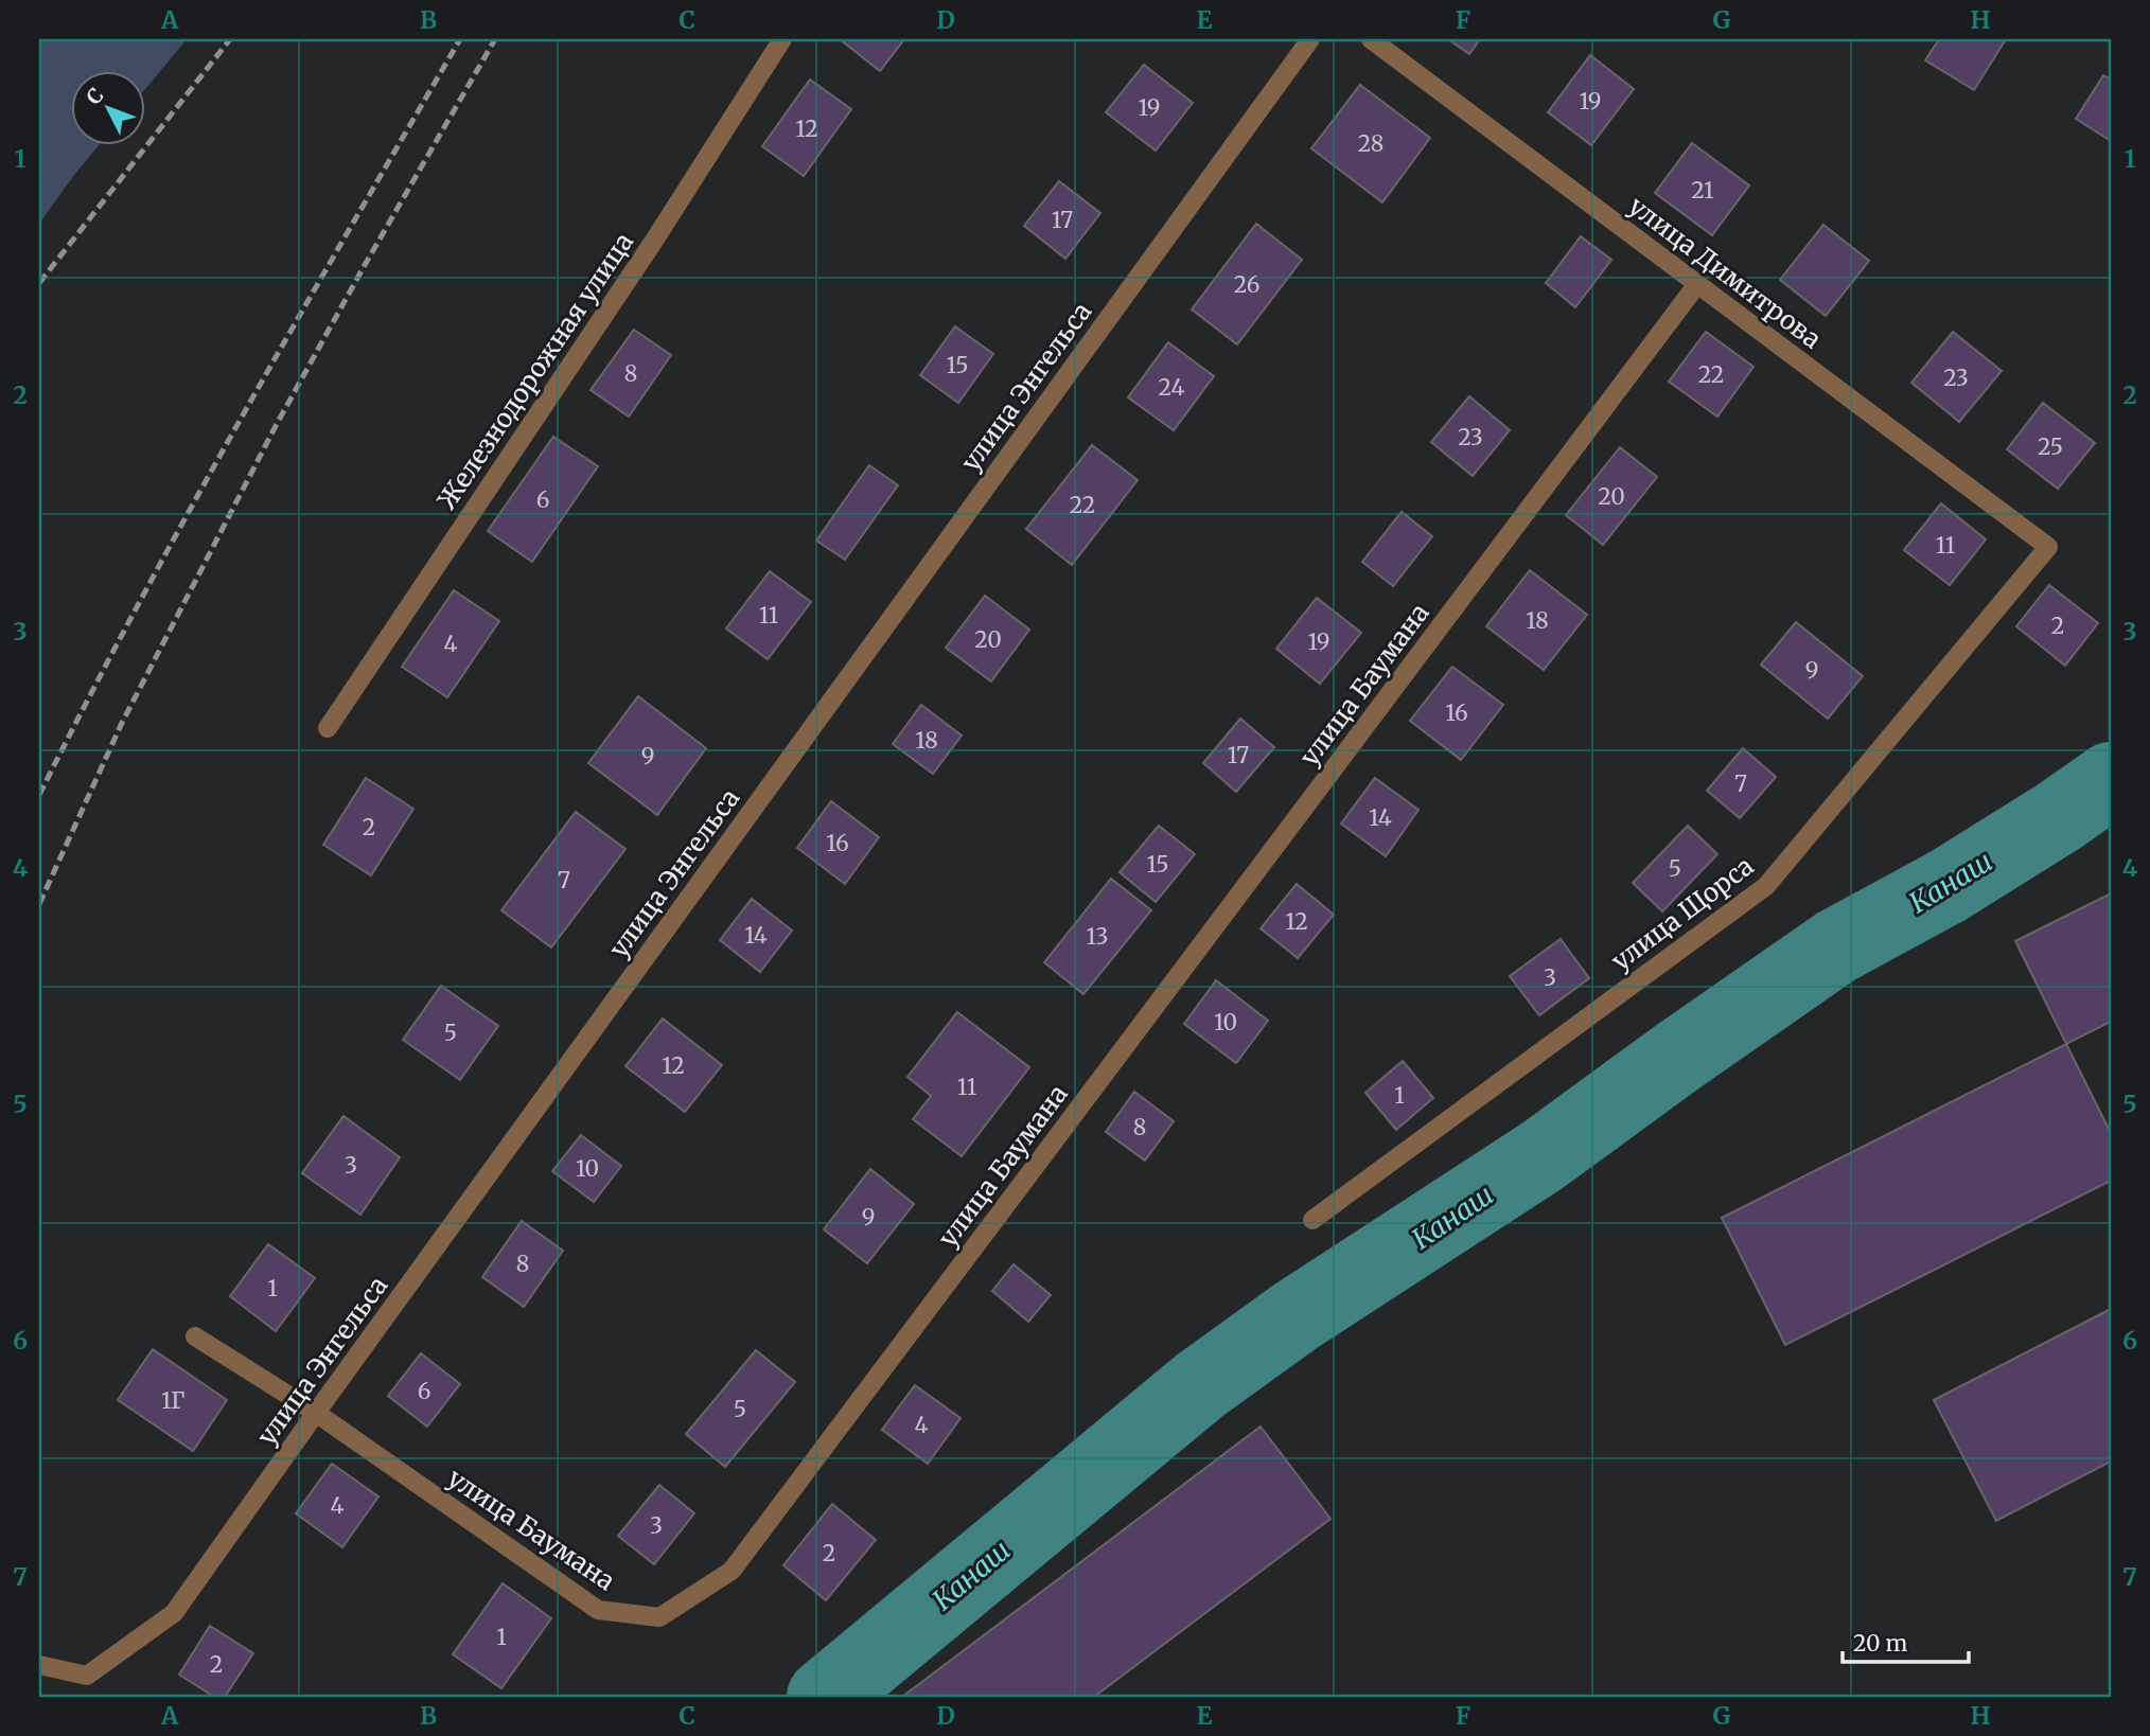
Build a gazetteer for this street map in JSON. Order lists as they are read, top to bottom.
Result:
{
  "streets": {
    "street": [
      "улица Димитрова",
      "Железнодорожная улица",
      "улица Энгельса",
      "улица Баумана",
      "улица Щорса"
    ]
  },
  "crossings": [
    ["улица Димитрова", "улица Баумана"],
    ["улица Димитрова", "улица Щорса"],
    ["улица Энгельса", "улица Баумана"]
  ],
  "water": ["Канаш"],
  "house_numbers": [
    "19",
    "19",
    "12",
    "28",
    "21",
    "17",
    "26",
    "15",
    "8",
    "22",
    "23",
    "24",
    "23",
    "25",
    "20",
    "6",
    "22",
    "11",
    "11",
    "18",
    "2",
    "20",
    "19",
    "4",
    "9",
    "16",
    "18",
    "17",
    "9",
    "7",
    "14",
    "2",
    "16",
    "15",
    "5",
    "7",
    "12",
    "14",
    "13",
    "3",
    "10",
    "5",
    "12",
    "11",
    "1",
    "8",
    "3",
    "10",
    "9",
    "8",
    "1",
    "6",
    "1Г",
    "5",
    "4",
    "4",
    "3",
    "2",
    "1",
    "2"
  ],
  "scale_bar": "20 m",
  "north": "top left",
  "grid": {
    "columns": [
      "A",
      "B",
      "C",
      "D",
      "E",
      "F",
      "G",
      "H"
    ],
    "rows": [
      "1",
      "2",
      "3",
      "4",
      "5",
      "6",
      "7"
    ]
  }
}
